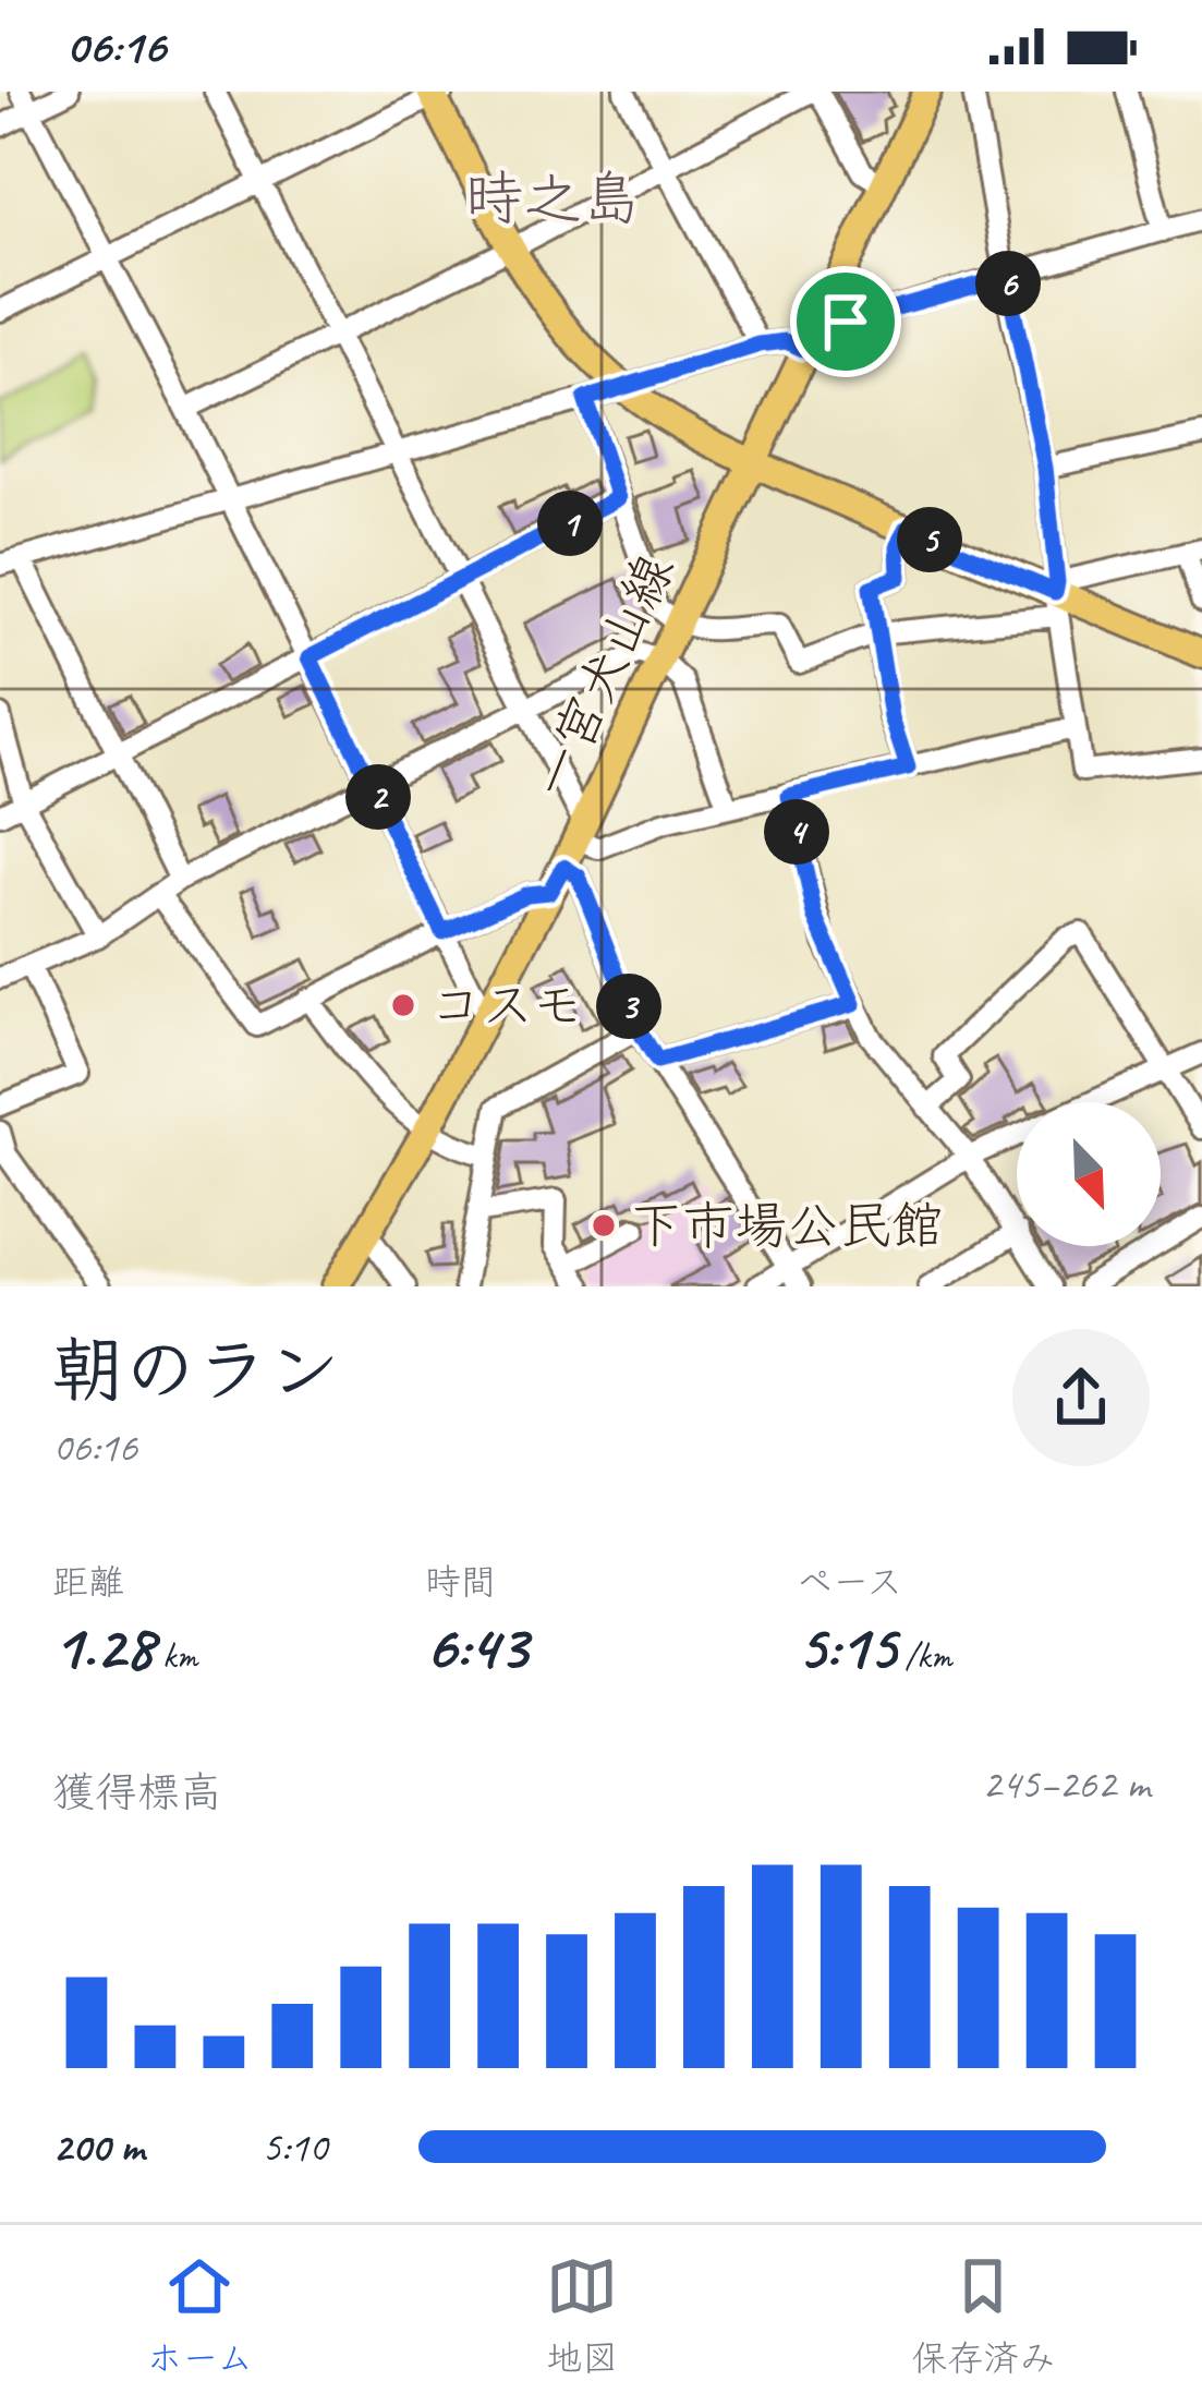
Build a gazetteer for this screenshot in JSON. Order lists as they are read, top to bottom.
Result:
{
  "streets": {
    "main road": ["一宮犬山線"]
  },
  "districts": ["時之島"],
  "places": ["コスモ", "下市場公民館"],
  "north": "bottom right",
  "page": {
    "status": "06:16",
    "pins": [
      "6",
      "1",
      "5",
      "2",
      "4",
      "3"
    ],
    "heading": ["朝のラン", "06:16"],
    "stats": [
      ["距離", "1.28 km"],
      ["時間", "6:43"],
      ["ペース", "5:15 /km"]
    ],
    "chart": ["獲得標高", "245–262 m"],
    "list": [
      {
        "name": "200 m",
        "note": "5:10"
      }
    ],
    "tabs": ["ホーム", "地図", "保存済み"]
  }
}
